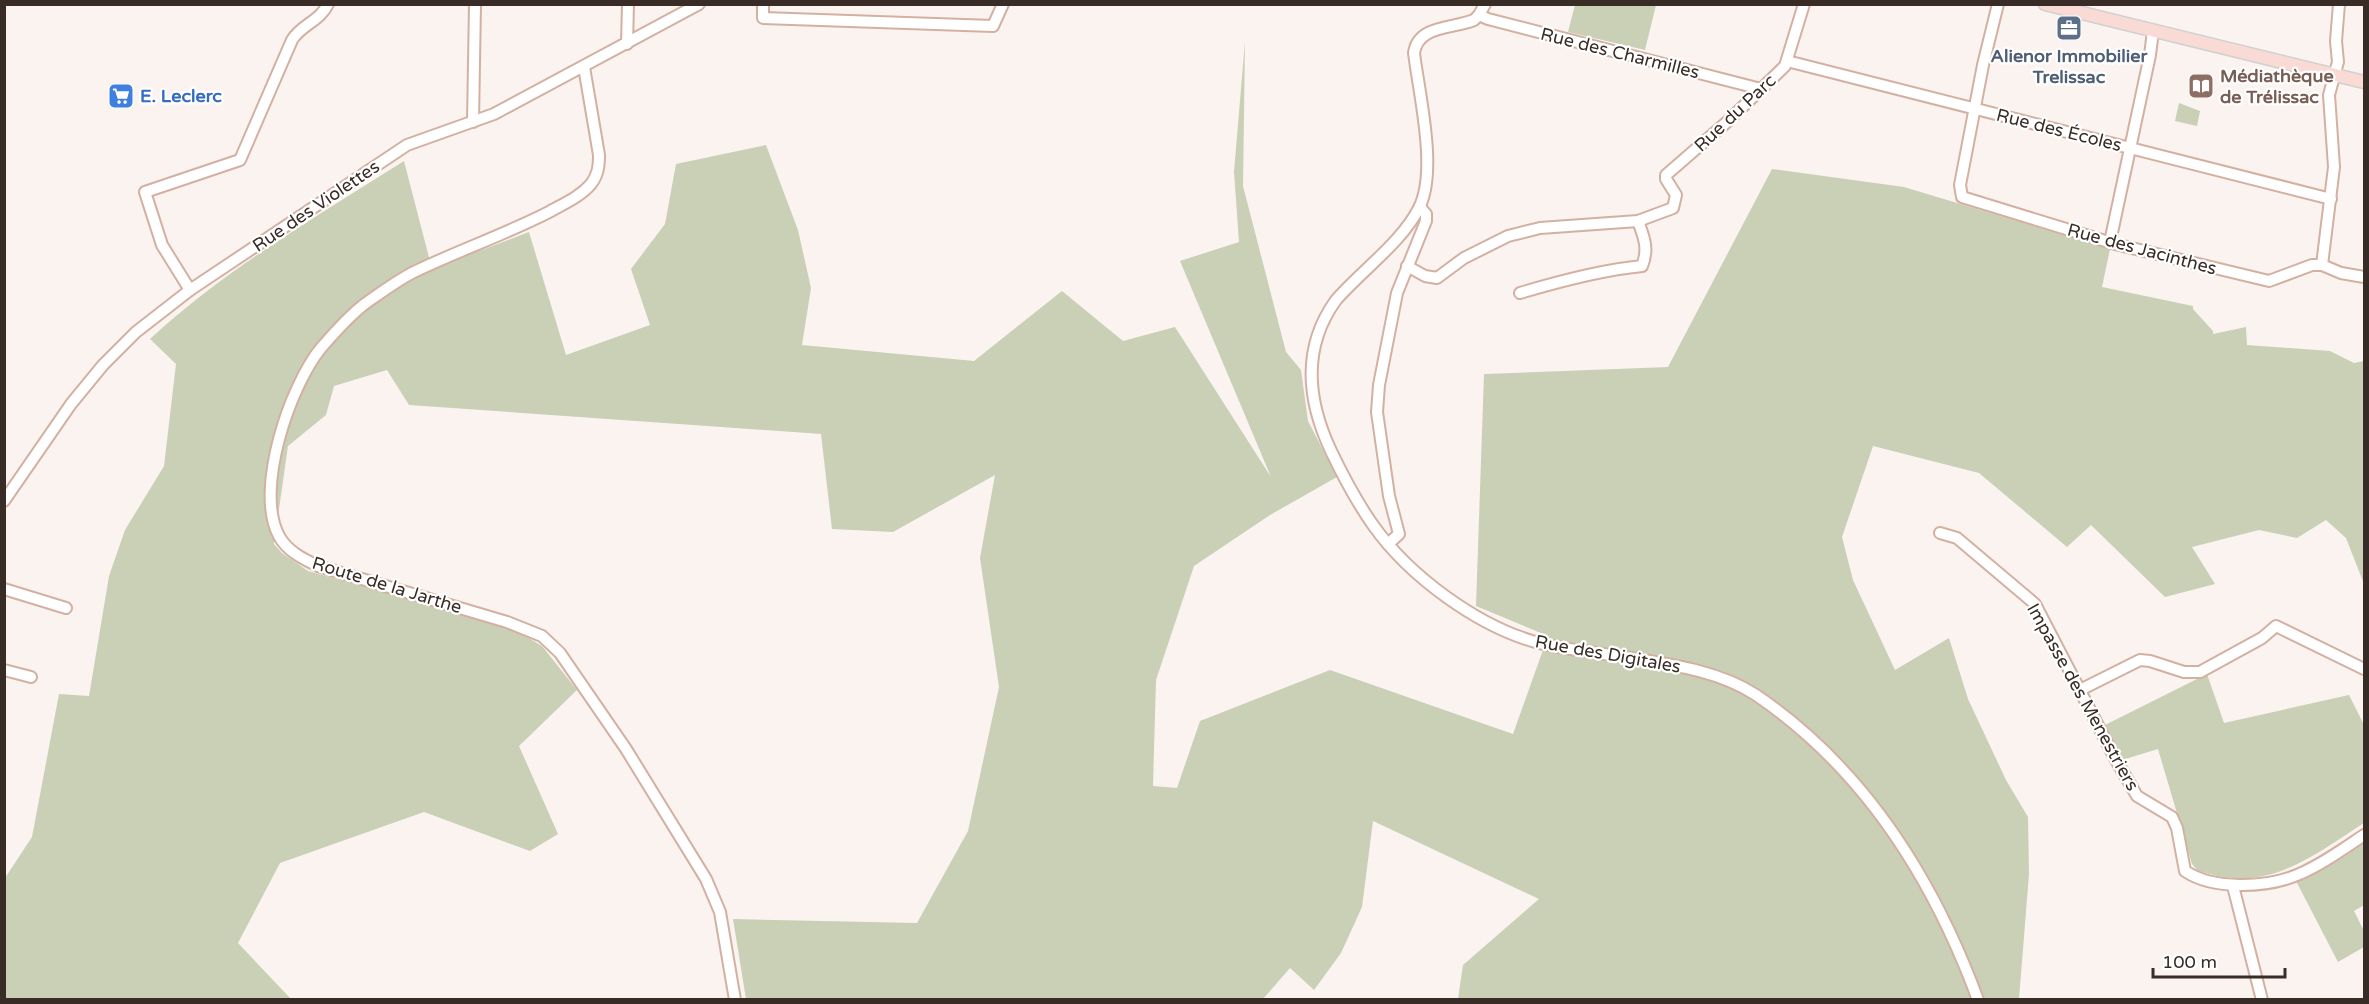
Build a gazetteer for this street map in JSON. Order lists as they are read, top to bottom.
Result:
{
  "streets": {
    "street": [
      "Rue des Charmilles",
      "Rue du Parc",
      "Rue des Écoles",
      "Rue des Violettes",
      "Rue des Jacinthes",
      "Route de la Jarthe",
      "Rue des Digitales",
      "Impasse des Menestriers"
    ]
  },
  "crossings": [
    ["Rue des Charmilles", "Rue du Parc"],
    ["Rue des Charmilles", "Rue des Digitales"],
    ["Rue du Parc", "Rue des Écoles"],
    ["Rue des Écoles", "Rue des Jacinthes"],
    ["Rue des Violettes", "Route de la Jarthe"]
  ],
  "places": {
    "office": ["Alienor Immobilier Trelissac"],
    "library": ["Médiathèque de Trélissac"],
    "supermarket": ["E. Leclerc"]
  },
  "scale_bar": "100 m"
}
